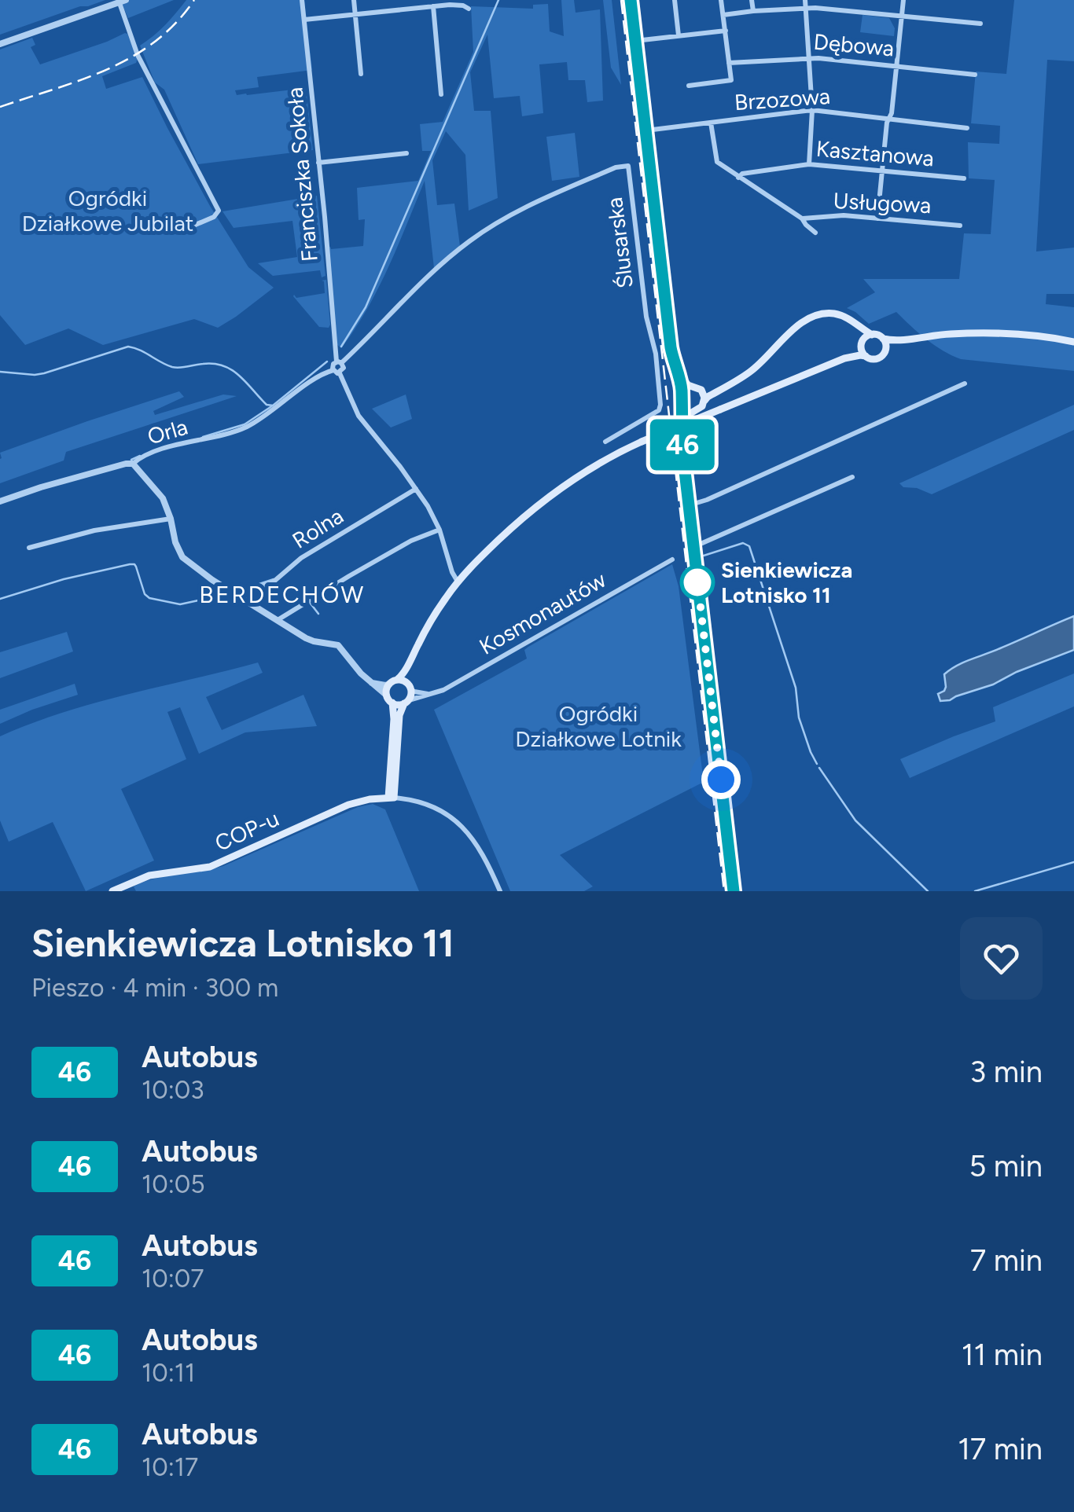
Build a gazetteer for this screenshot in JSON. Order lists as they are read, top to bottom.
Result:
{
  "streets": {
    "main road": ["COP-u"],
    "street": [
      "Dębowa",
      "Brzozowa",
      "Kasztanowa",
      "Franciszka Sokoła",
      "Usługowa",
      "Ślusarska",
      "Orla",
      "Rolna",
      "Kosmonautów"
    ]
  },
  "crossings": [
    ["Franciszka Sokoła", "Orla"]
  ],
  "districts": ["BERDECHÓW"],
  "parks": ["Ogródki Działkowe Jubilat", "Ogródki Działkowe Lotnik"],
  "places": ["Sienkiewicza Lotnisko 11"],
  "lines": ["bus line 46"],
  "page": {
    "on_map": "46",
    "heading": ["Sienkiewicza Lotnisko 11", "Pieszo · 4 min · 300 m"],
    "list": [
      {
        "mark": "46",
        "name": "Autobus",
        "note": "10:03",
        "value": "3 min"
      },
      {
        "mark": "46",
        "name": "Autobus",
        "note": "10:05",
        "value": "5 min"
      },
      {
        "mark": "46",
        "name": "Autobus",
        "note": "10:07",
        "value": "7 min"
      },
      {
        "mark": "46",
        "name": "Autobus",
        "note": "10:11",
        "value": "11 min"
      },
      {
        "mark": "46",
        "name": "Autobus",
        "note": "10:17",
        "value": "17 min"
      }
    ]
  }
}
